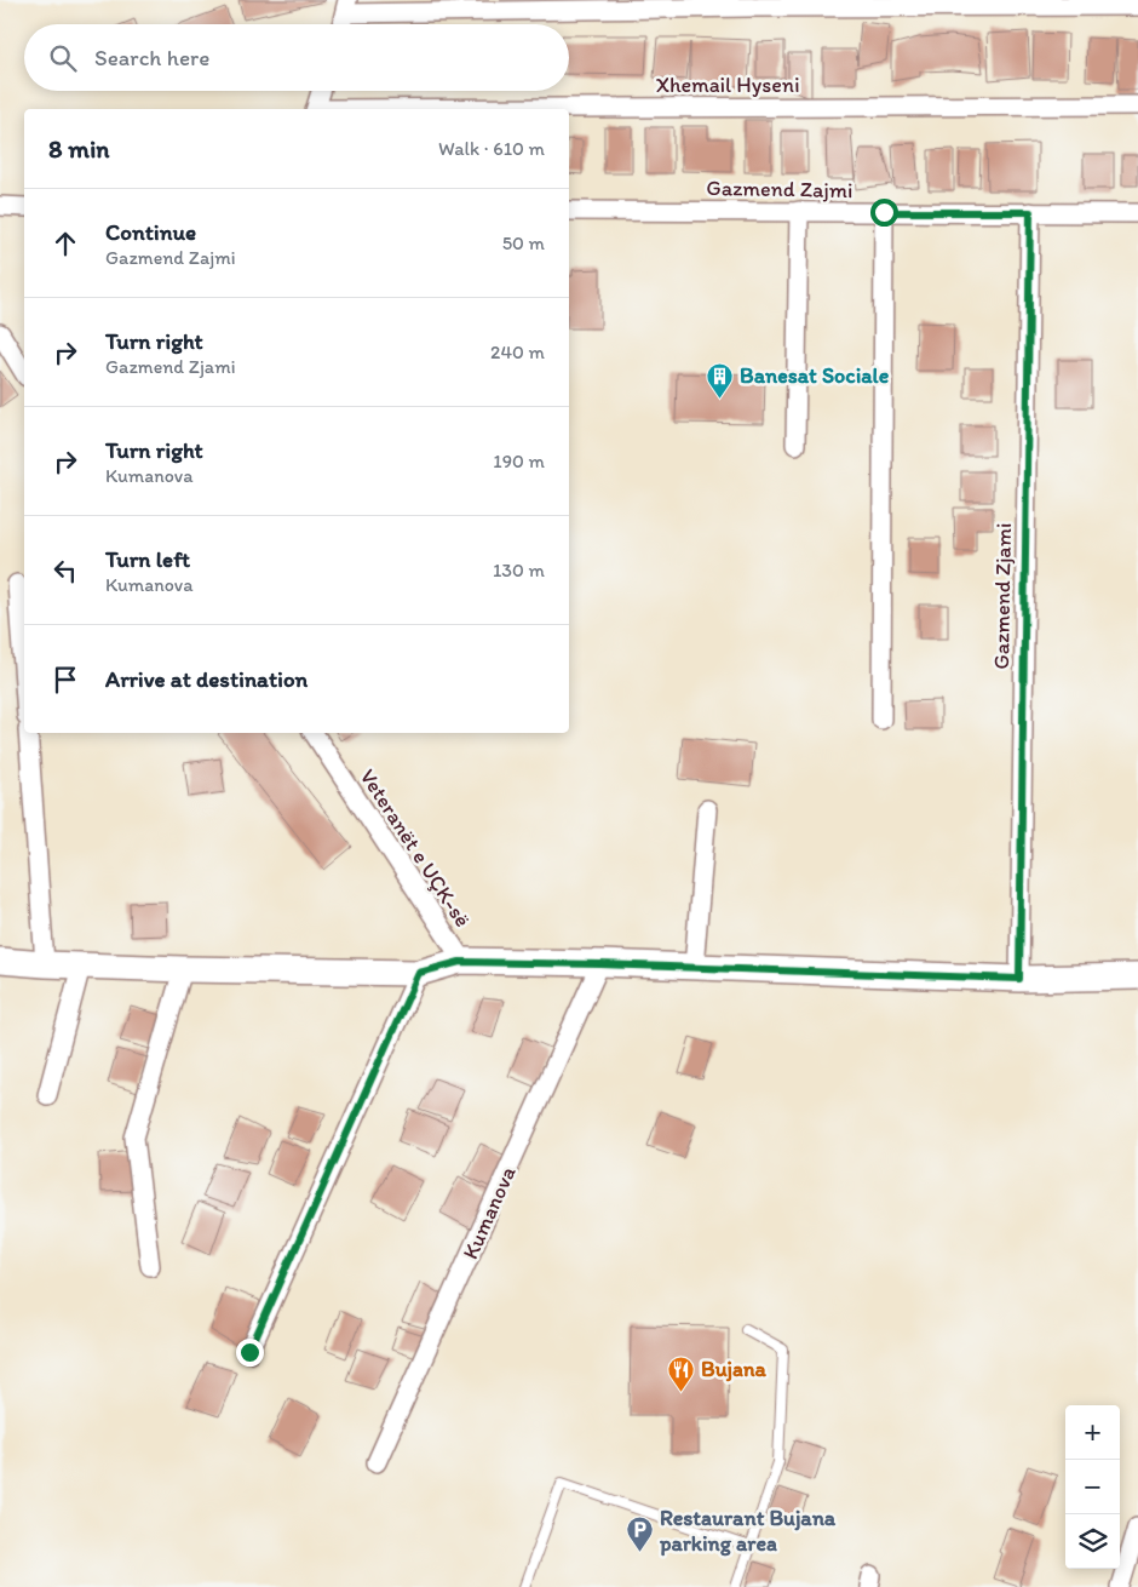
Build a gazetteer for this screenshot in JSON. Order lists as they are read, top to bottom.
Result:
{
  "streets": {
    "street": [
      "Xhemail Hyseni",
      "Gazmend Zajmi",
      "Gazmend Zjami",
      "Veteranët e UÇK-së",
      "Kumanova"
    ]
  },
  "crossings": [
    ["Gazmend Zajmi", "Gazmend Zjami"]
  ],
  "places": {
    "building": ["Banesat Sociale"],
    "restaurant": ["Bujana"],
    "parking": ["Restaurant Bujana parking area"]
  },
  "page": {
    "search": "Search here",
    "heading": ["8 min", "Walk · 610 m"],
    "list": [
      ["Continue", "Gazmend Zajmi", "50 m"],
      ["Turn right", "Gazmend Zjami", "240 m"],
      ["Turn right", "Kumanova", "190 m"],
      ["Turn left", "Kumanova", "130 m"],
      "Arrive at destination"
    ],
    "map_buttons": ["+", "−"]
  }
}
